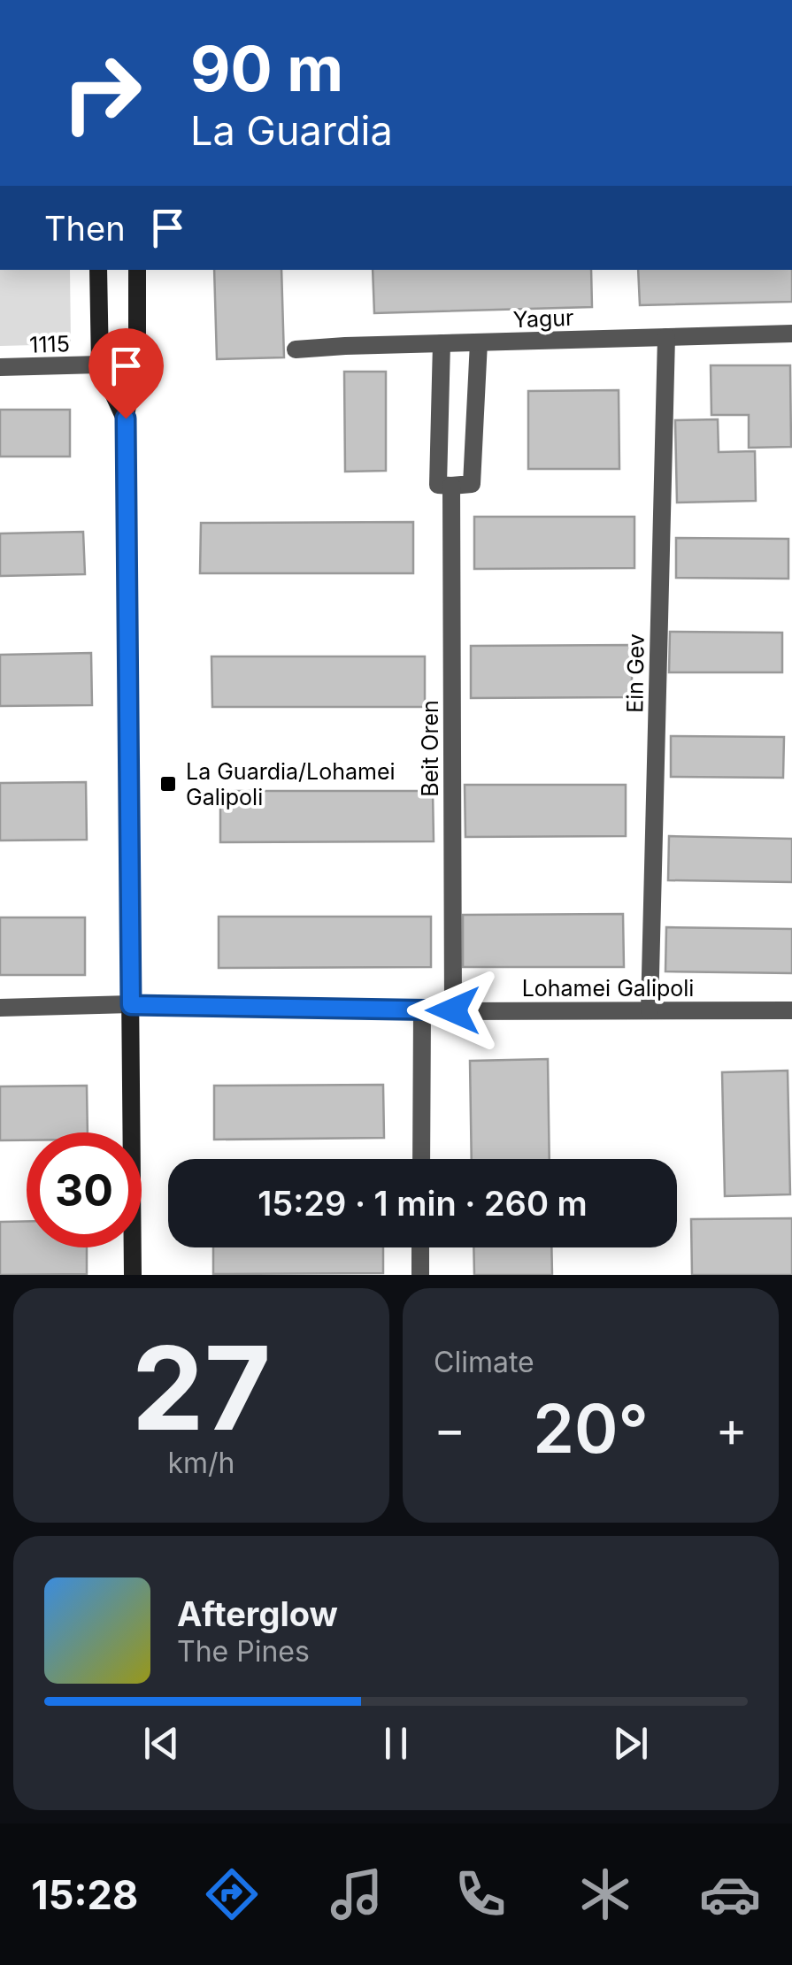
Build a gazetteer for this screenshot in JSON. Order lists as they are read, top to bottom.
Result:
{
  "streets": {
    "street": [
      "Yagur",
      "1115",
      "Ein Gev",
      "Beit Oren",
      "Lohamei Galipoli"
    ]
  },
  "crossings": [
    ["Yagur", "Ein Gev"],
    ["Yagur", "Beit Oren"],
    ["Ein Gev", "Lohamei Galipoli"],
    ["Beit Oren", "Lohamei Galipoli"]
  ],
  "places": {
    "transit": ["La Guardia/Lohamei Galipoli"]
  },
  "page": {
    "turn": ["90 m", "La Guardia"],
    "then": "Then",
    "limit": "30",
    "trip": "15:29 · 1 min · 260 m",
    "tile": [
      ["27", "km/h"],
      "Climate"
    ],
    "heat": ["−", "20°", "+"],
    "song": ["Afterglow", "The Pines"],
    "tabs": "15:28"
  }
}
